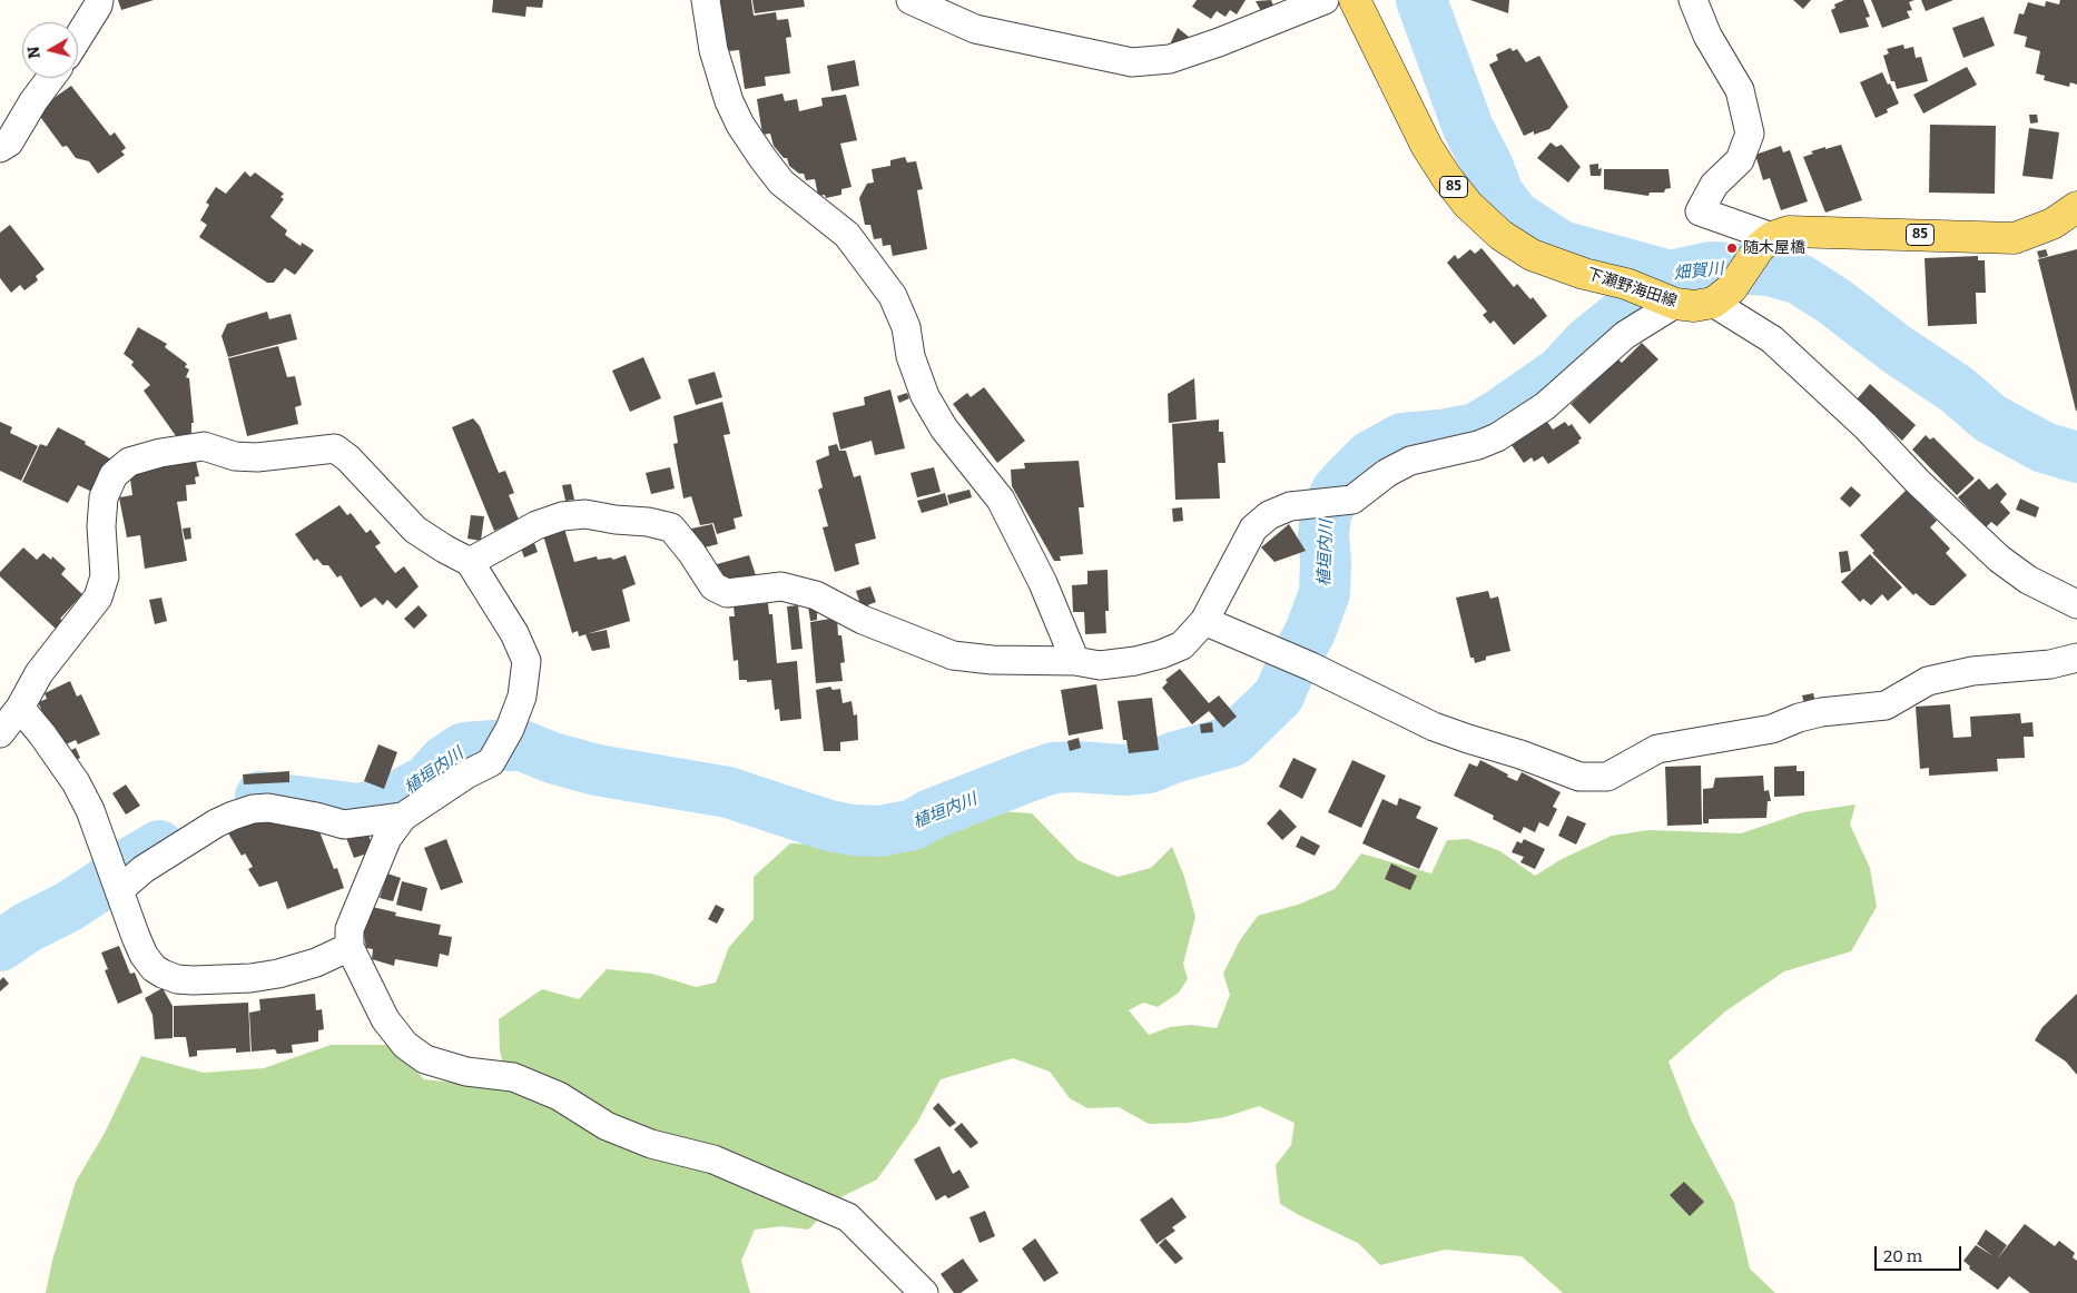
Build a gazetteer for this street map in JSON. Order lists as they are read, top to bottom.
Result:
{
  "streets": {
    "main road": ["85", "下瀬野海田線"]
  },
  "water": ["畑賀川", "植垣内川"],
  "places": ["随木屋橋"],
  "scale_bar": "20 m",
  "north": "left"
}
